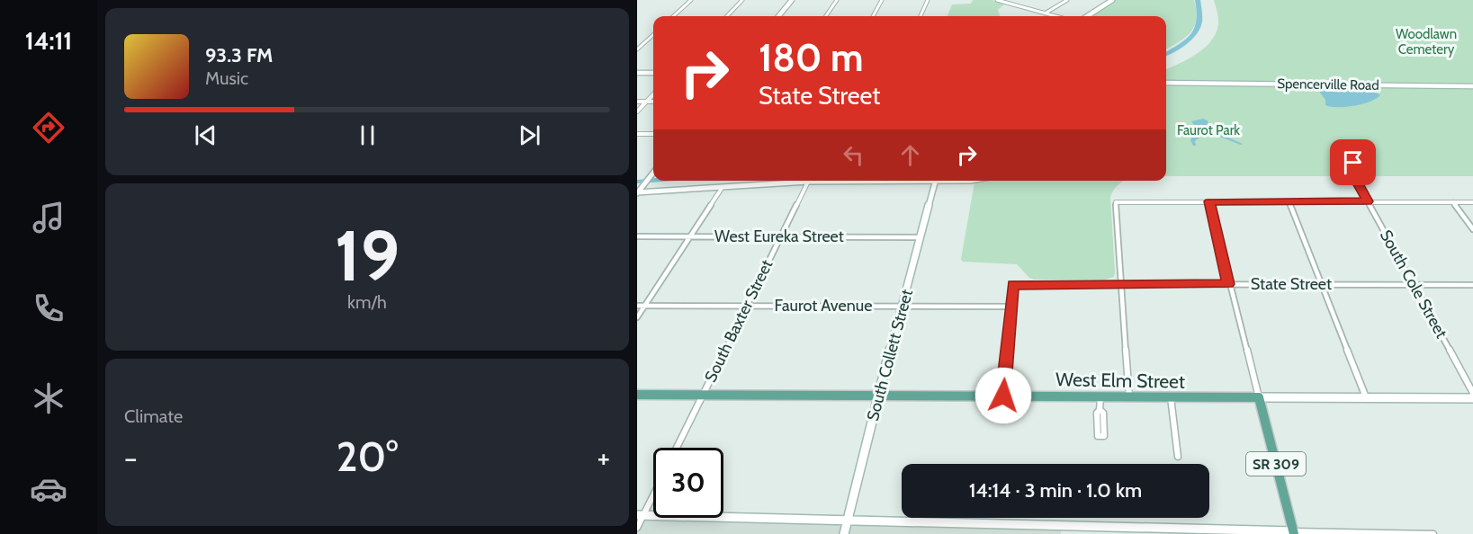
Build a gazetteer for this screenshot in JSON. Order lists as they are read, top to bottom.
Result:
{
  "streets": {
    "main road": ["West Elm Street", "SR 309"],
    "street": [
      "Spencerville Road",
      "West Eureka Street",
      "State Street",
      "South Cole Street",
      "Faurot Avenue",
      "South Baxter Street",
      "South Collett Street"
    ]
  },
  "crossings": [
    ["West Eureka Street", "South Baxter Street"],
    ["West Eureka Street", "South Collett Street"],
    ["State Street", "South Cole Street"],
    ["State Street", "Faurot Avenue"],
    ["Faurot Avenue", "South Baxter Street"],
    ["Faurot Avenue", "South Collett Street"],
    ["South Baxter Street", "West Elm Street"],
    ["South Collett Street", "West Elm Street"],
    ["West Elm Street", "SR 309"]
  ],
  "parks": ["Woodlawn Cemetery", "Faurot Park"],
  "page": {
    "tabs": "14:11",
    "turn": ["180 m", "State Street"],
    "song": ["93.3 FM", "Music"],
    "tile": [
      ["19", "km/h"],
      "Climate"
    ],
    "heat": ["−", "20°", "+"],
    "limit": "30",
    "trip": "14:14 · 3 min · 1.0 km"
  }
}
